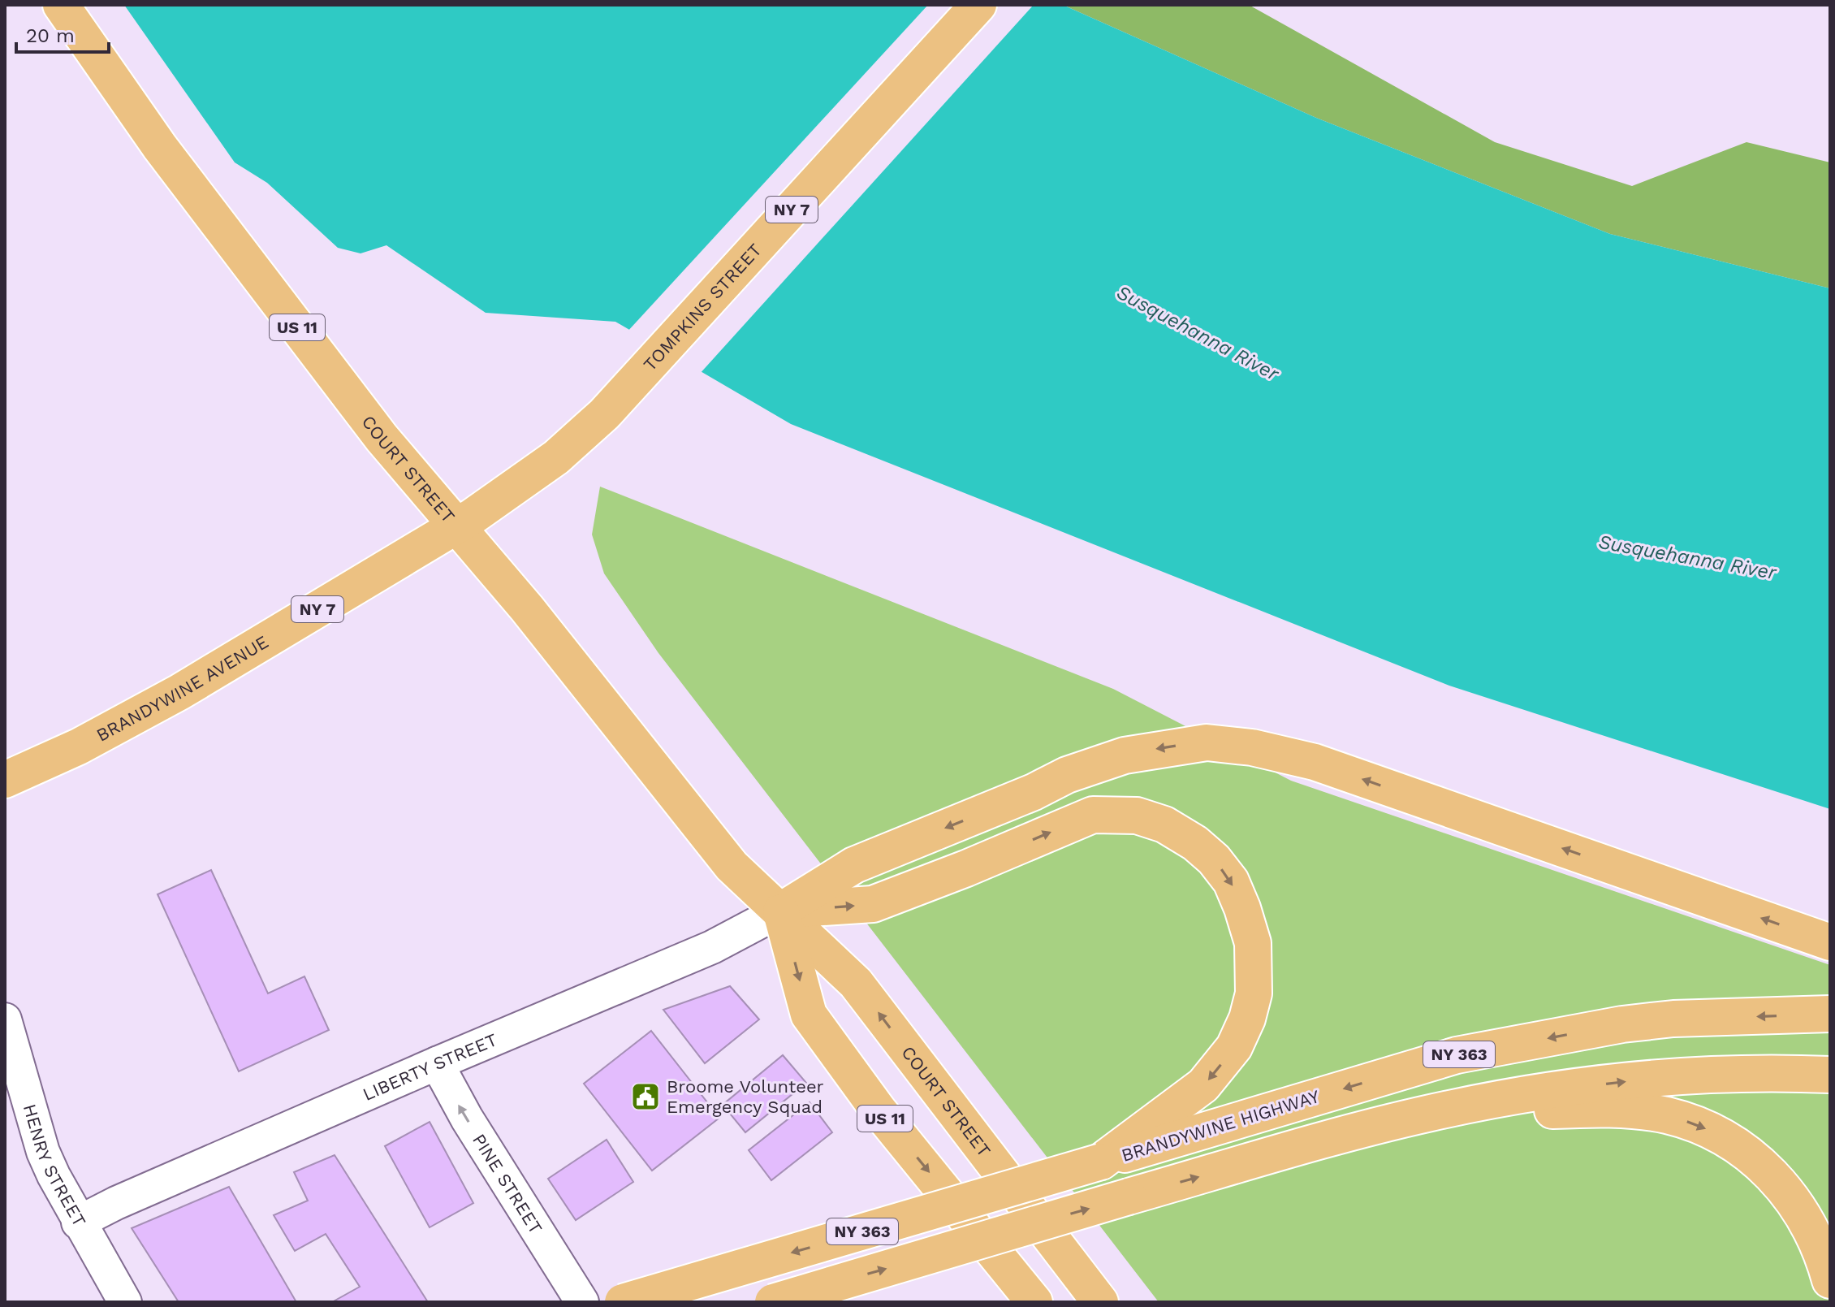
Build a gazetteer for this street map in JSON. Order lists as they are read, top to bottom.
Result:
{
  "streets": {
    "main road": [
      "NY 7",
      "TOMPKINS STREET",
      "US 11",
      "COURT STREET",
      "BRANDYWINE AVENUE",
      "NY 363",
      "BRANDYWINE HIGHWAY"
    ],
    "street": ["LIBERTY STREET", "HENRY STREET", "PINE STREET"]
  },
  "crossings": [
    ["TOMPKINS STREET", "COURT STREET"],
    ["TOMPKINS STREET", "BRANDYWINE AVENUE"],
    ["US 11", "COURT STREET"],
    ["US 11", "LIBERTY STREET"],
    ["COURT STREET", "BRANDYWINE AVENUE"],
    ["COURT STREET", "LIBERTY STREET"],
    ["LIBERTY STREET", "HENRY STREET"],
    ["LIBERTY STREET", "PINE STREET"]
  ],
  "one_way": ["PINE STREET"],
  "water": ["Susquehanna River"],
  "places": {
    "public building": ["Broome Volunteer Emergency Squad"]
  },
  "scale_bar": "20 m"
}
